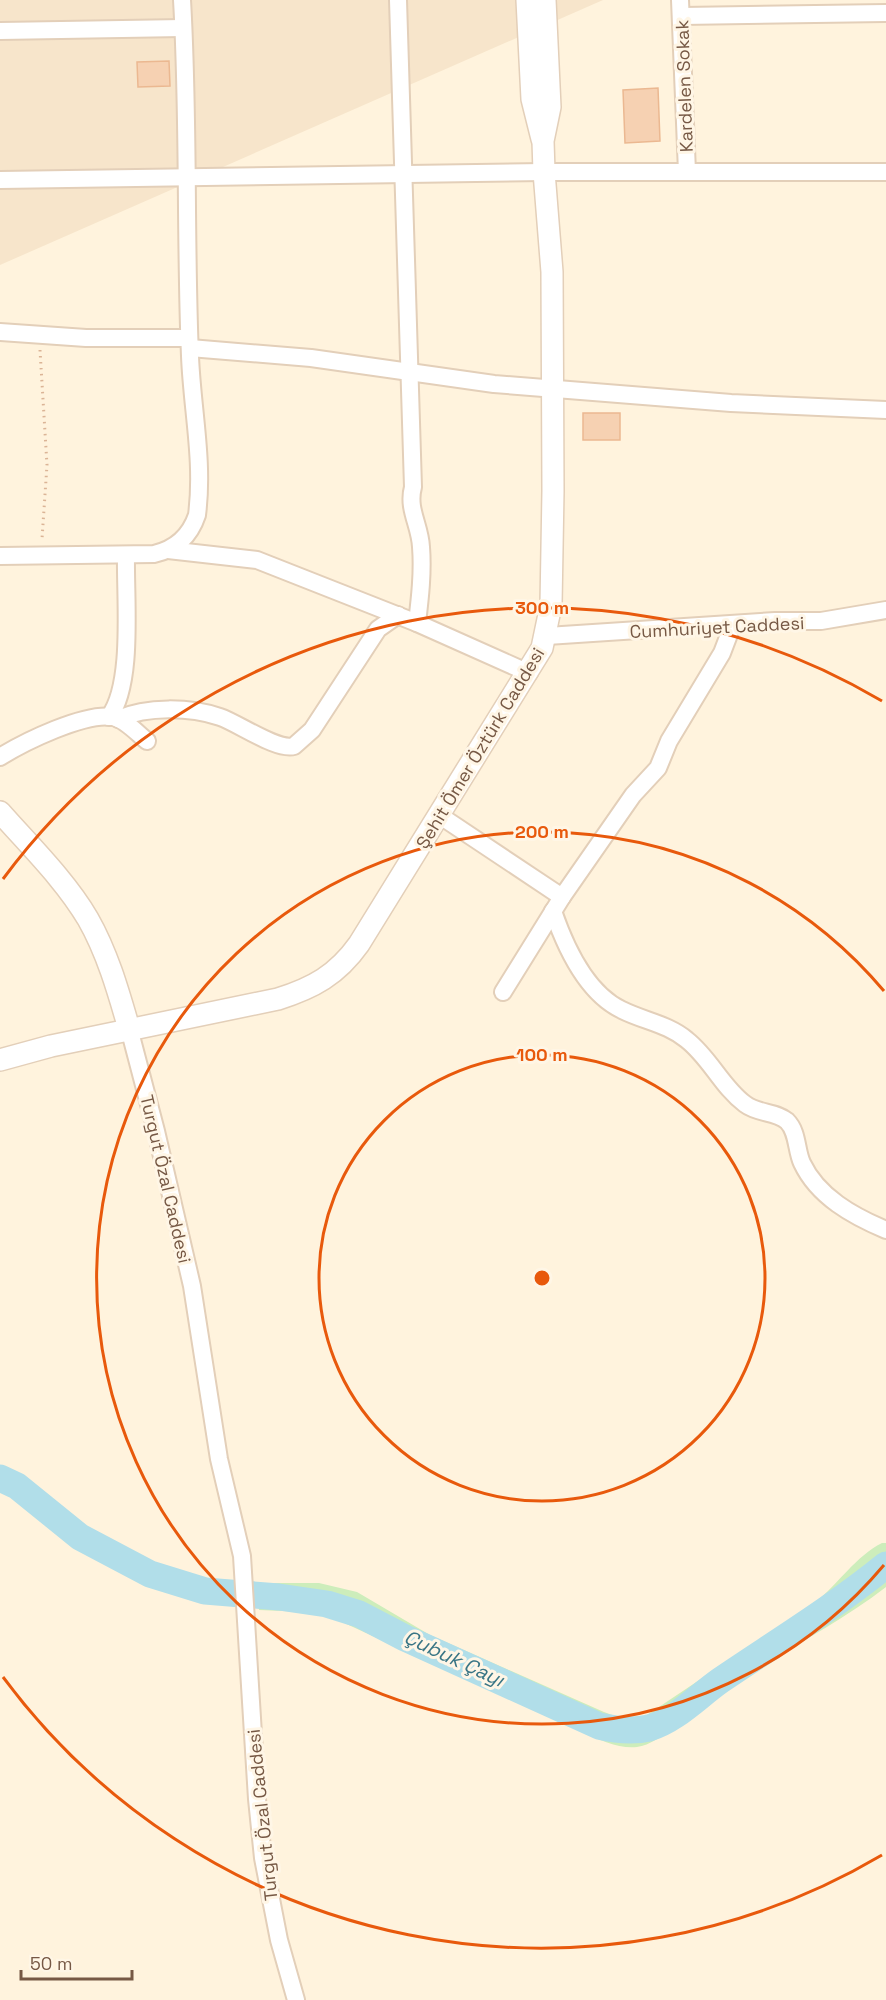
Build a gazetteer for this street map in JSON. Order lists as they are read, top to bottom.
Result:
{
  "streets": {
    "street": [
      "Kardelen Sokak",
      "Cumhuriyet Caddesi",
      "Şehit Ömer Öztürk Caddesi",
      "Turgut Özal Caddesi"
    ]
  },
  "crossings": [
    ["Cumhuriyet Caddesi", "Şehit Ömer Öztürk Caddesi"],
    ["Şehit Ömer Öztürk Caddesi", "Turgut Özal Caddesi"]
  ],
  "water": ["Çubuk Çayı"],
  "scale_bar": "50 m",
  "rings": ["300 m", "200 m", "100 m"]
}
